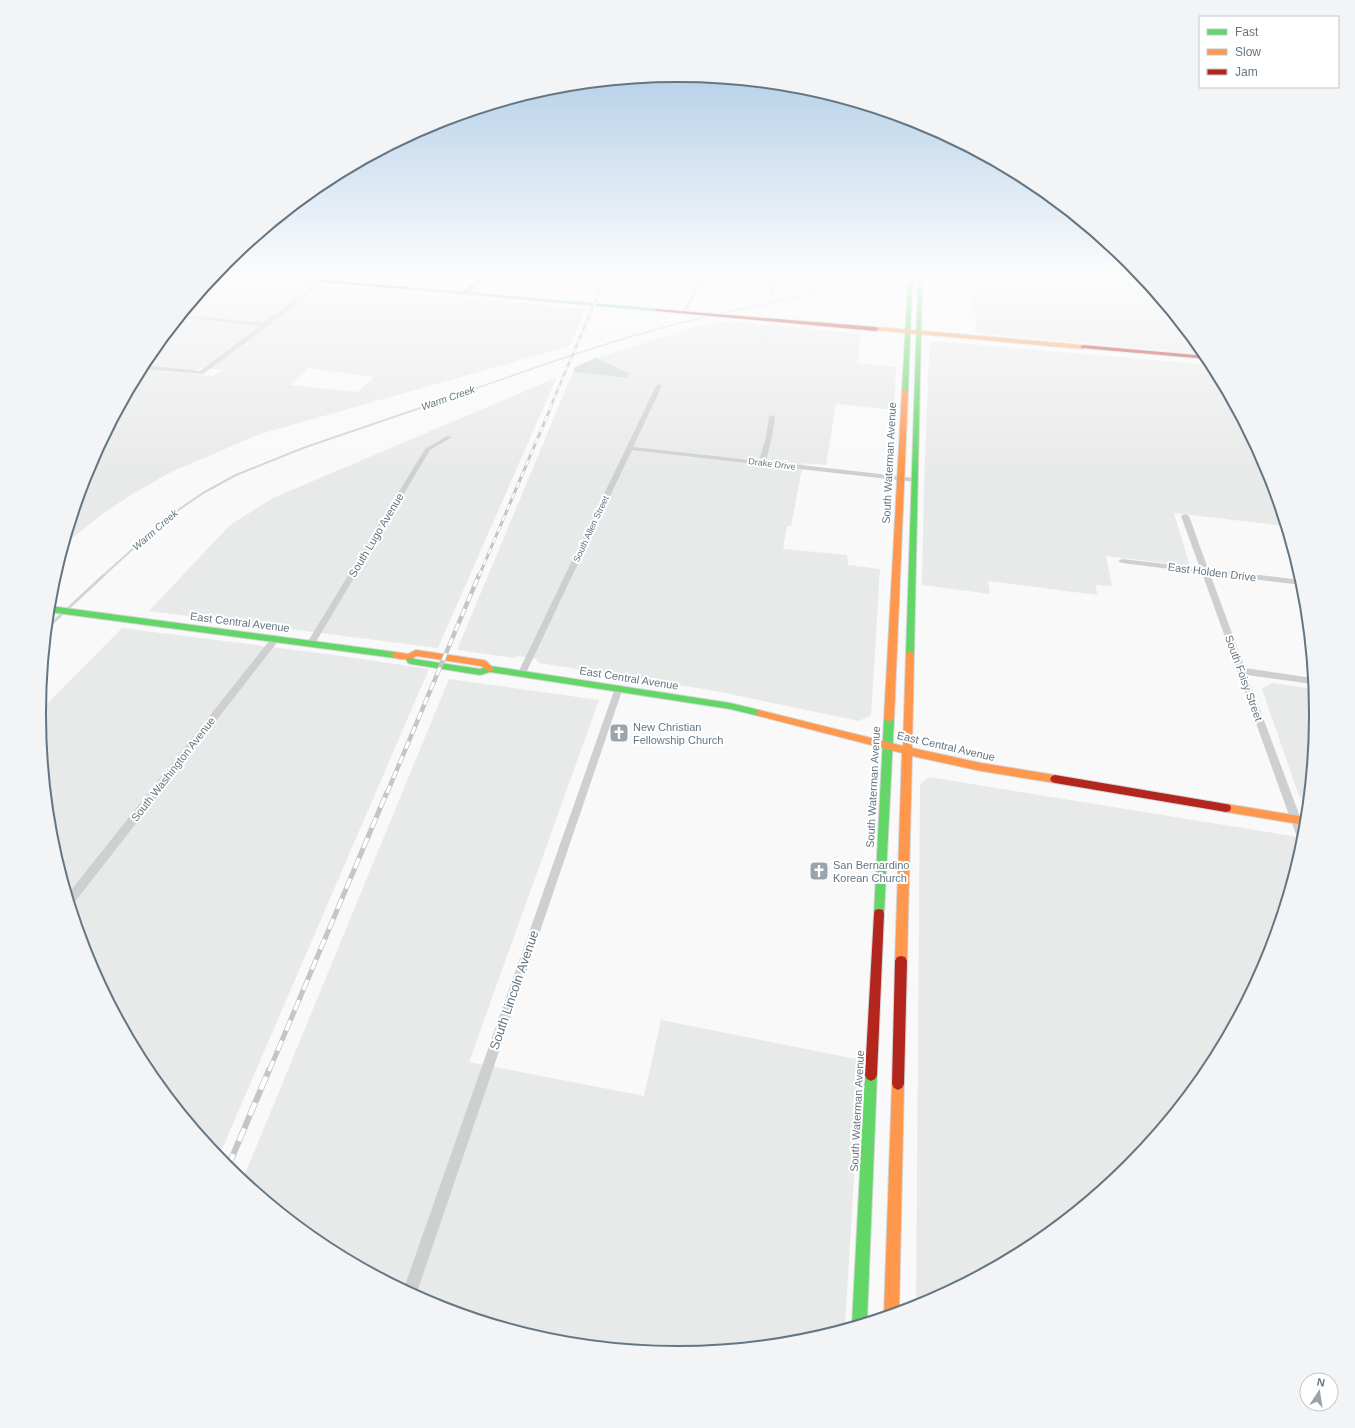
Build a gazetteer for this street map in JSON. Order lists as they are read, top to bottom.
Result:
{
  "streets": {
    "main road": ["South Waterman Avenue", "East Central Avenue"],
    "street": [
      "Drake Drive",
      "South Allen Street",
      "South Lugo Avenue",
      "East Holden Drive",
      "South Foisy Street",
      "South Washington Avenue",
      "South Lincoln Avenue"
    ]
  },
  "crossings": [
    ["South Waterman Avenue", "Drake Drive"],
    ["South Waterman Avenue", "East Central Avenue"],
    ["Drake Drive", "South Allen Street"],
    ["South Allen Street", "East Central Avenue"],
    ["South Lugo Avenue", "East Central Avenue"],
    ["East Holden Drive", "South Foisy Street"],
    ["East Central Avenue", "South Washington Avenue"],
    ["East Central Avenue", "South Lincoln Avenue"]
  ],
  "water": ["Warm Creek"],
  "places": {
    "church": ["New Christian Fellowship Church", "San Bernardino Korean Church"]
  },
  "legend": ["Fast", "Slow", "Jam"],
  "north": "top"
}
